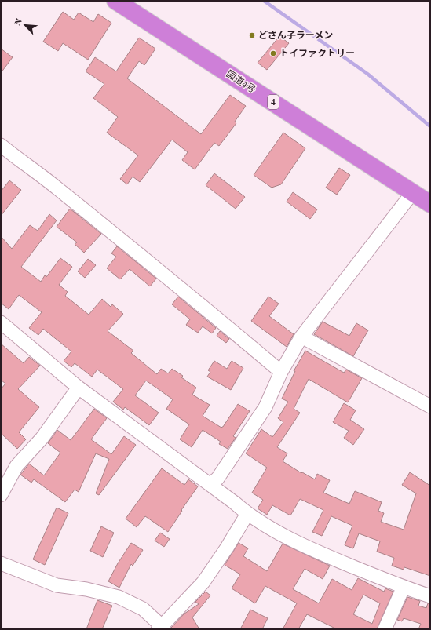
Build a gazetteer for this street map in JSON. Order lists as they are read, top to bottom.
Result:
{
  "streets": {
    "highway": ["国道4号", "4"]
  },
  "places": ["どさん子ラーメン", "トイファクトリー"],
  "north": "top left"
}
